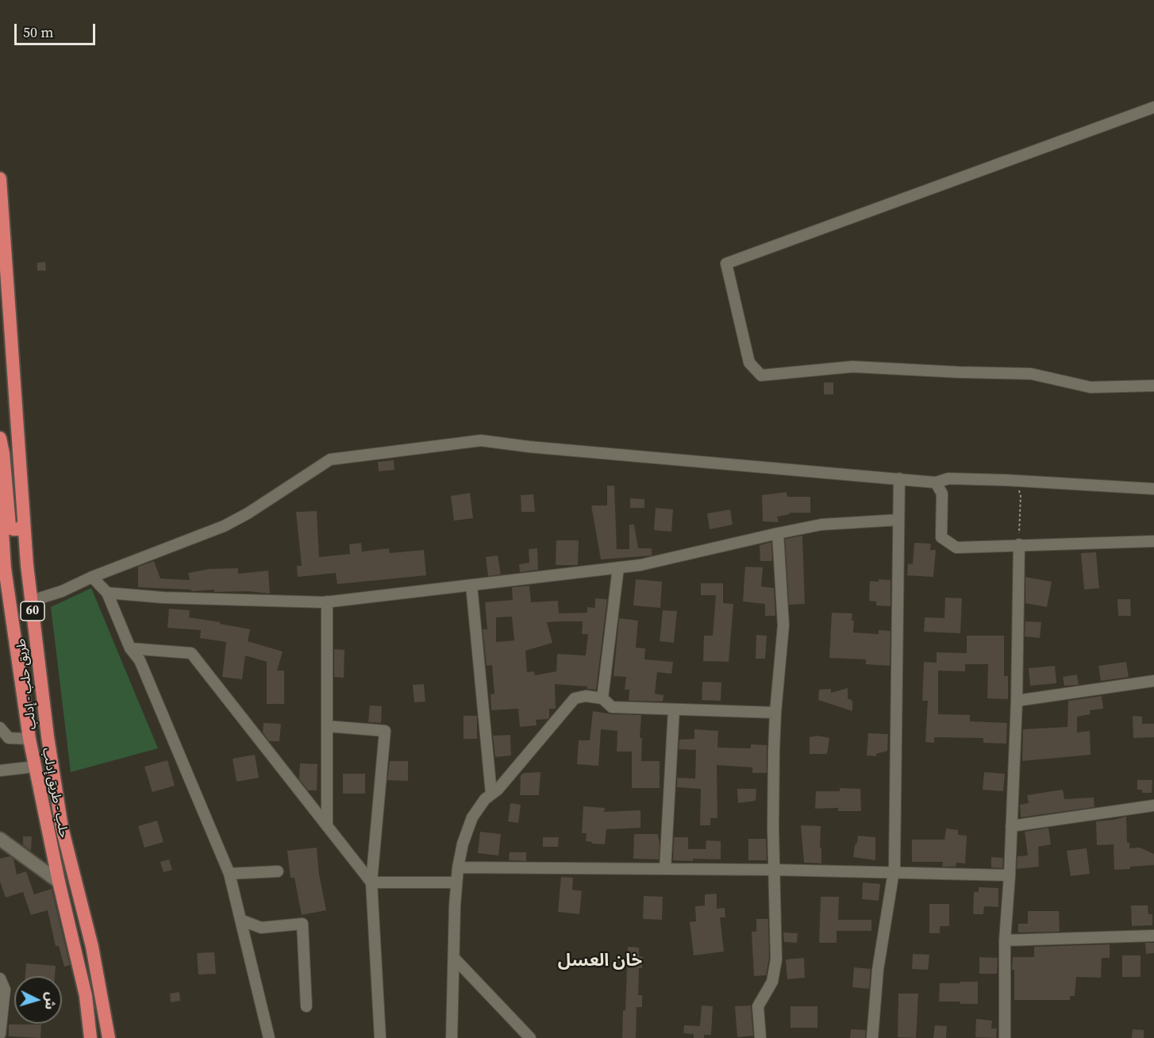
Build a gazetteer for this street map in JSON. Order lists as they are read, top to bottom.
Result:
{
  "streets": {
    "highway": ["60", "طريق حلب - إدلب", "حلب - طريق إدلب"]
  },
  "districts": ["خان العسل"],
  "scale_bar": "50 m",
  "north": "right"
}
